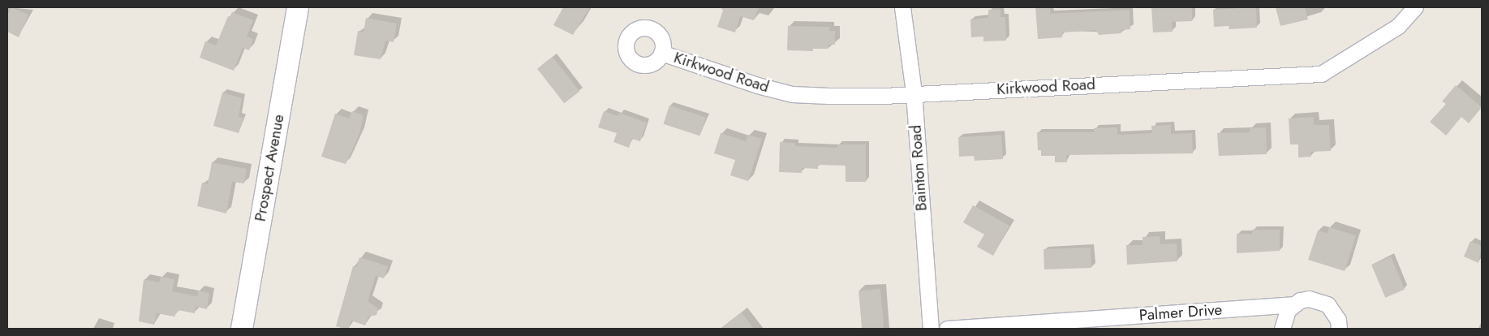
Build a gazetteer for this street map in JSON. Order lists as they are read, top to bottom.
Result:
{
  "streets": {
    "main road": ["Prospect Avenue"],
    "street": ["Kirkwood Road", "Bainton Road", "Palmer Drive"]
  },
  "crossings": [
    ["Kirkwood Road", "Bainton Road"]
  ]
}
